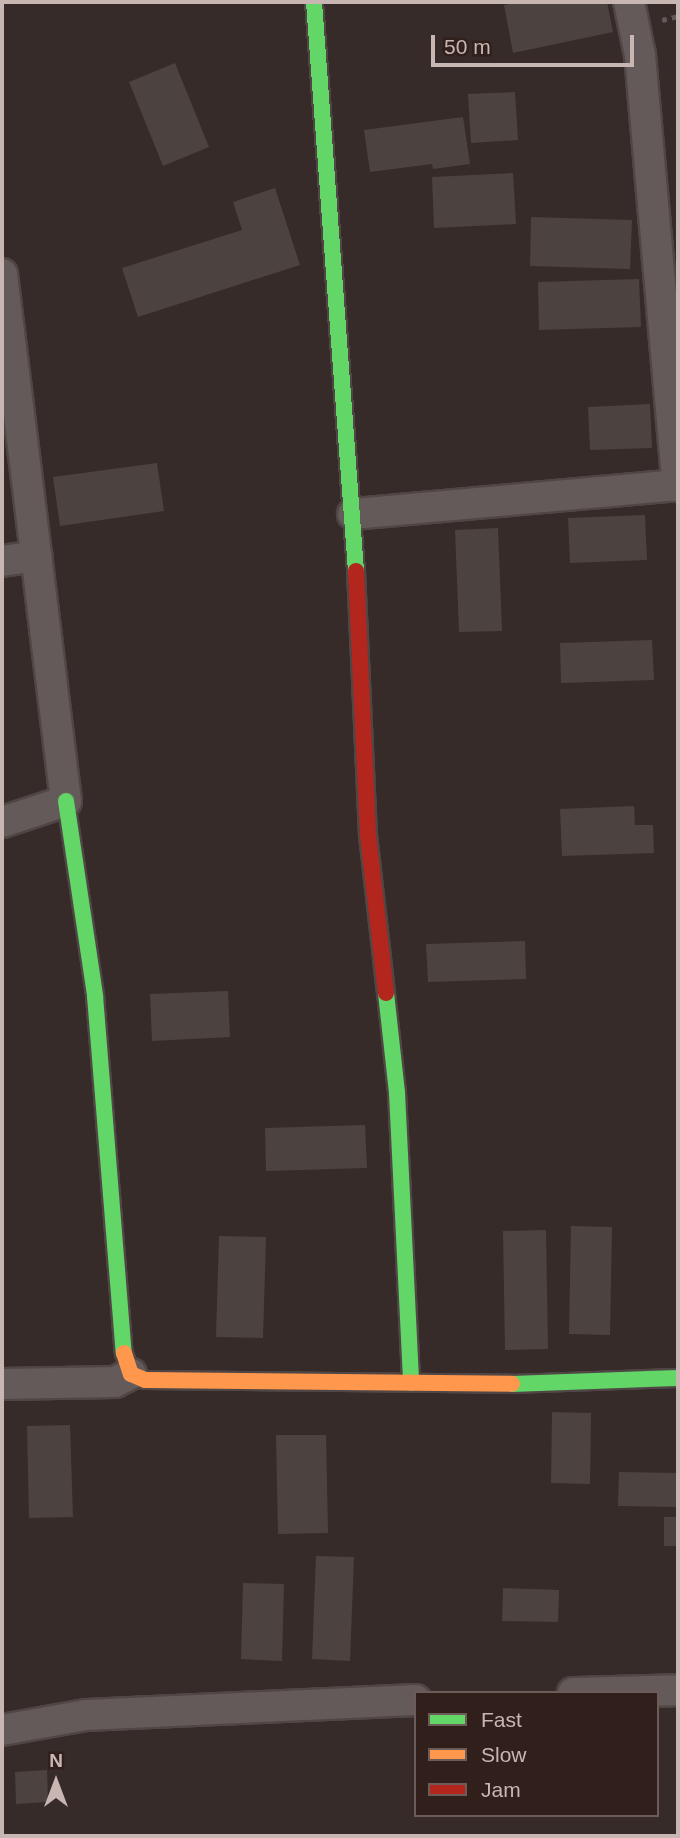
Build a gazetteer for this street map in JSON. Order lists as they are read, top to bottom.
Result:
{
  "legend": ["Fast", "Slow", "Jam"],
  "scale_bar": "50 m",
  "north": "top"
}
